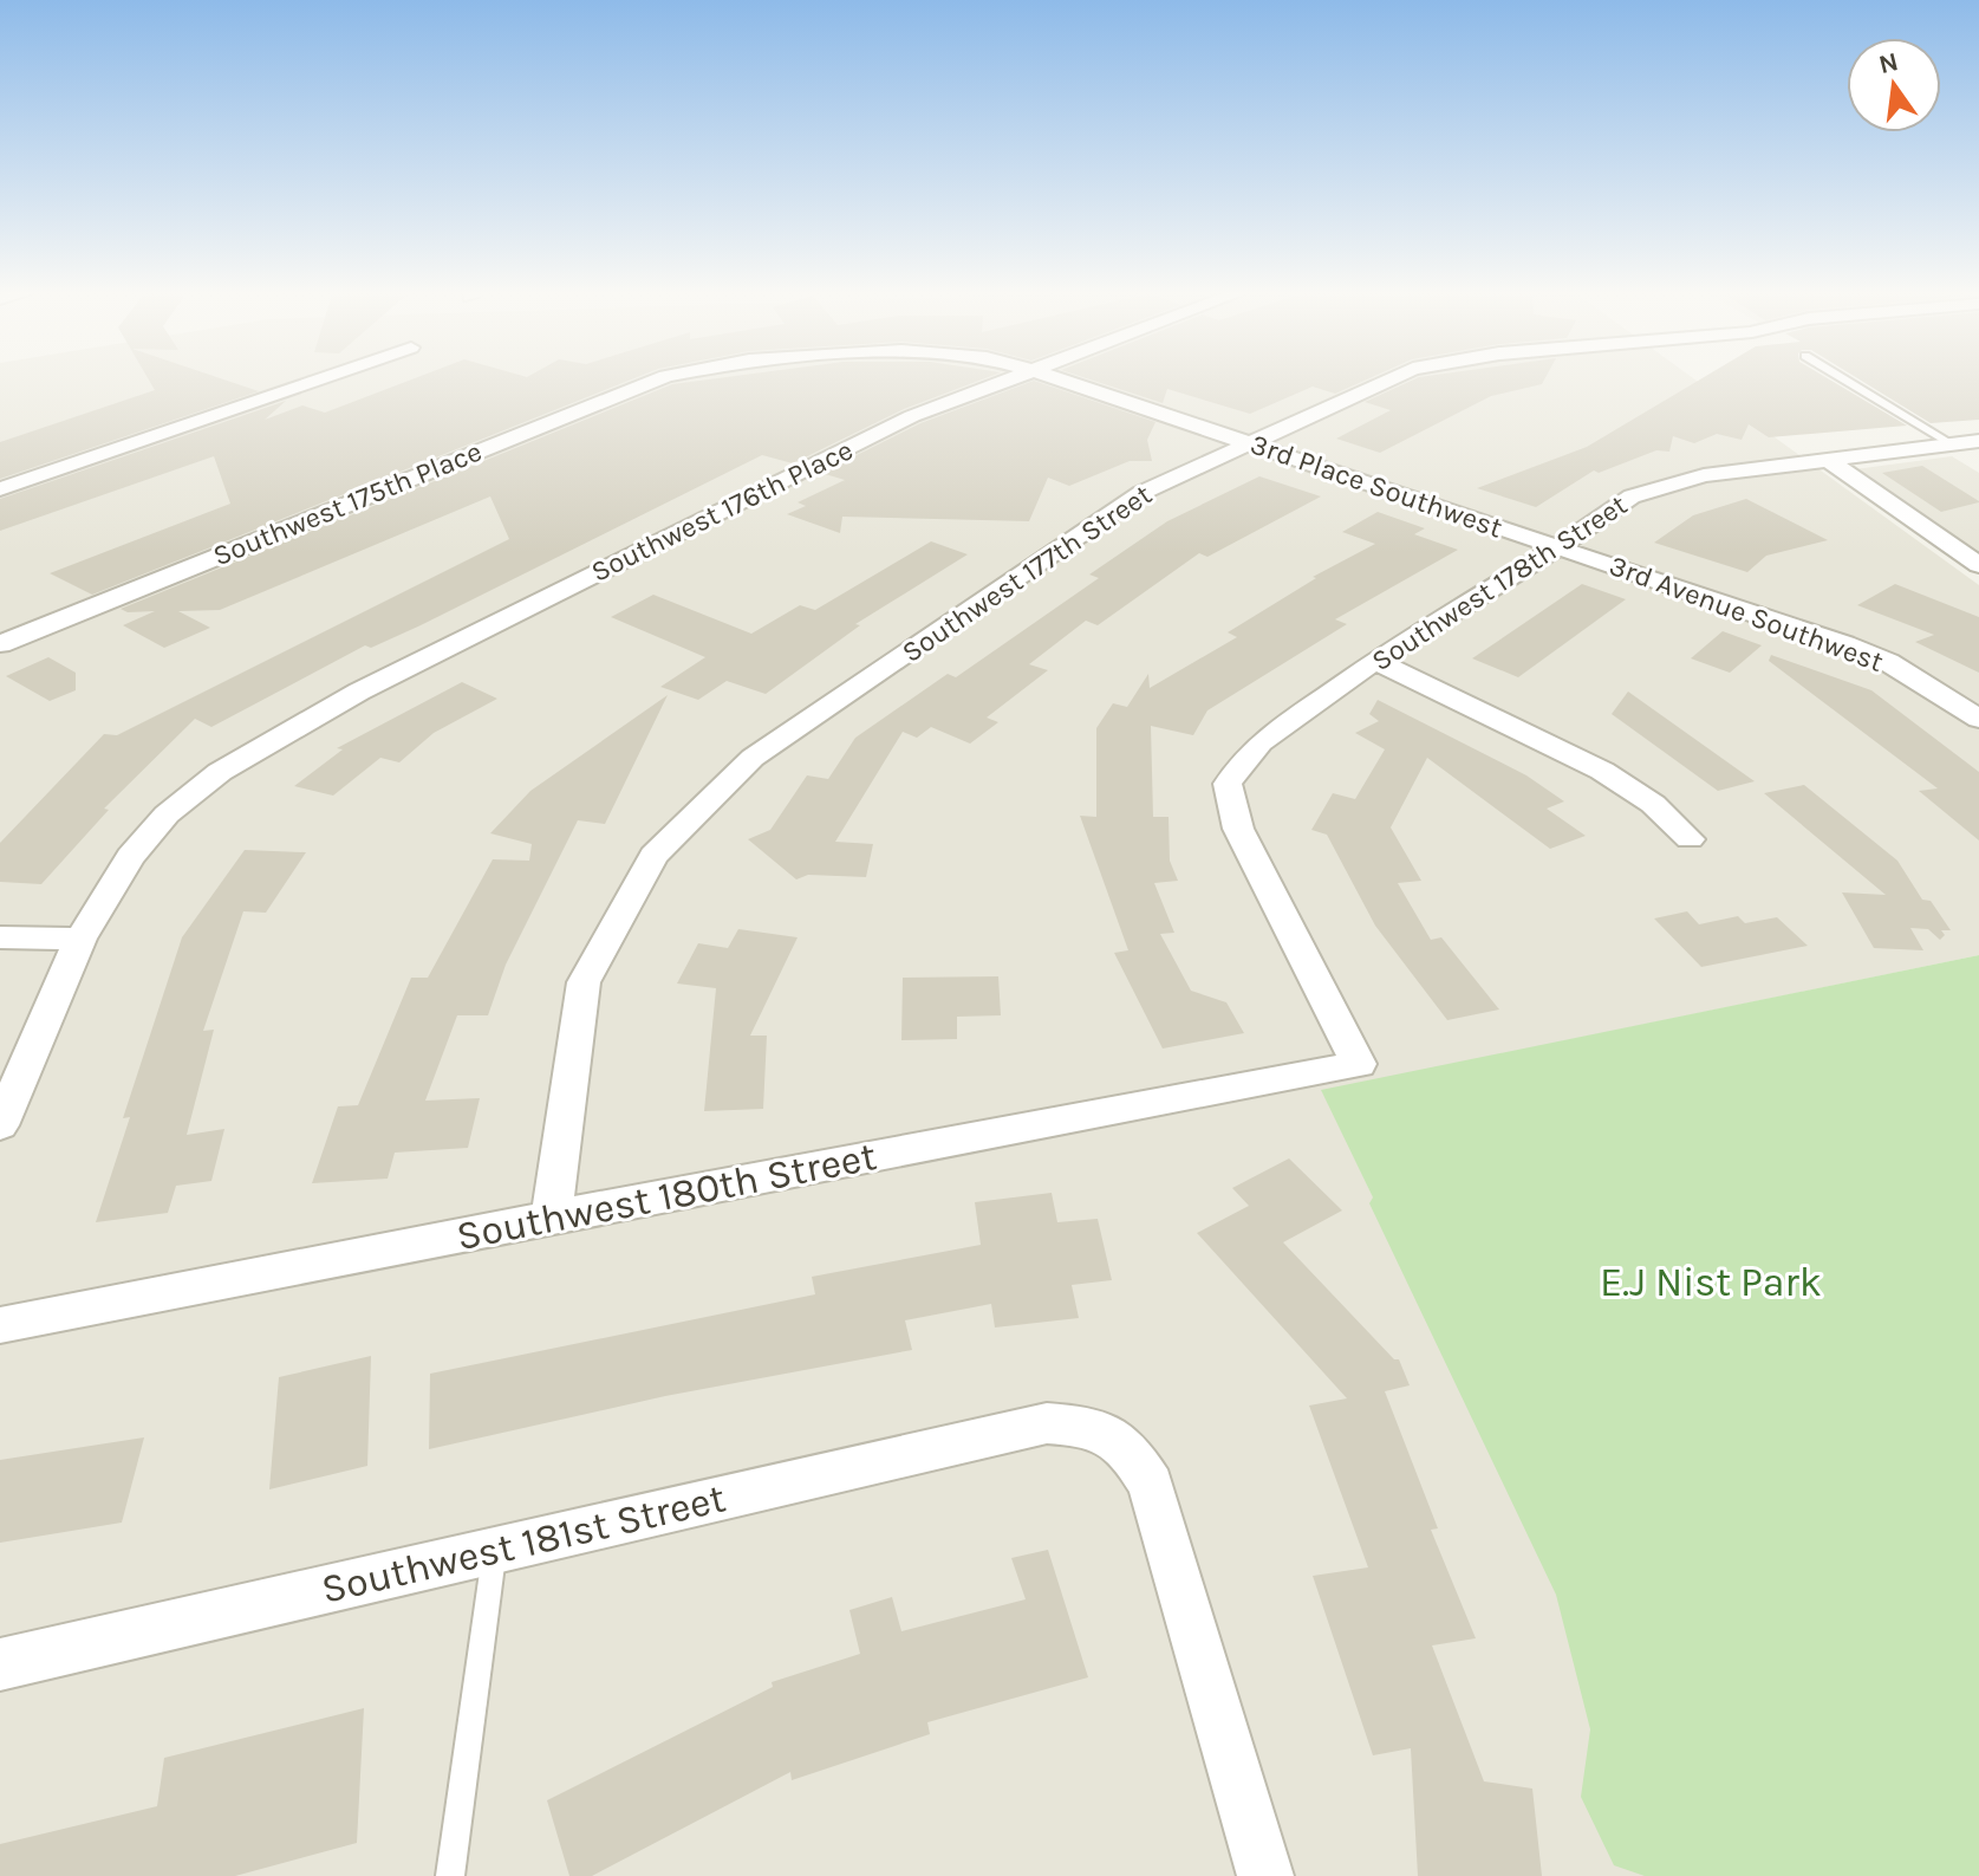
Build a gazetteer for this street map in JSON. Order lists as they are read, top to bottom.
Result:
{
  "streets": {
    "street": [
      "3rd Place Southwest",
      "Southwest 175th Place",
      "Southwest 176th Place",
      "Southwest 177th Street",
      "Southwest 178th Street",
      "3rd Avenue Southwest",
      "Southwest 180th Street",
      "Southwest 181st Street"
    ]
  },
  "crossings": [
    ["3rd Place Southwest", "Southwest 177th Street"],
    ["3rd Place Southwest", "Southwest 178th Street"],
    ["3rd Place Southwest", "3rd Avenue Southwest"],
    ["Southwest 177th Street", "Southwest 180th Street"],
    ["Southwest 178th Street", "3rd Avenue Southwest"],
    ["Southwest 178th Street", "Southwest 180th Street"]
  ],
  "parks": ["E.J Nist Park"],
  "north": "top"
}
